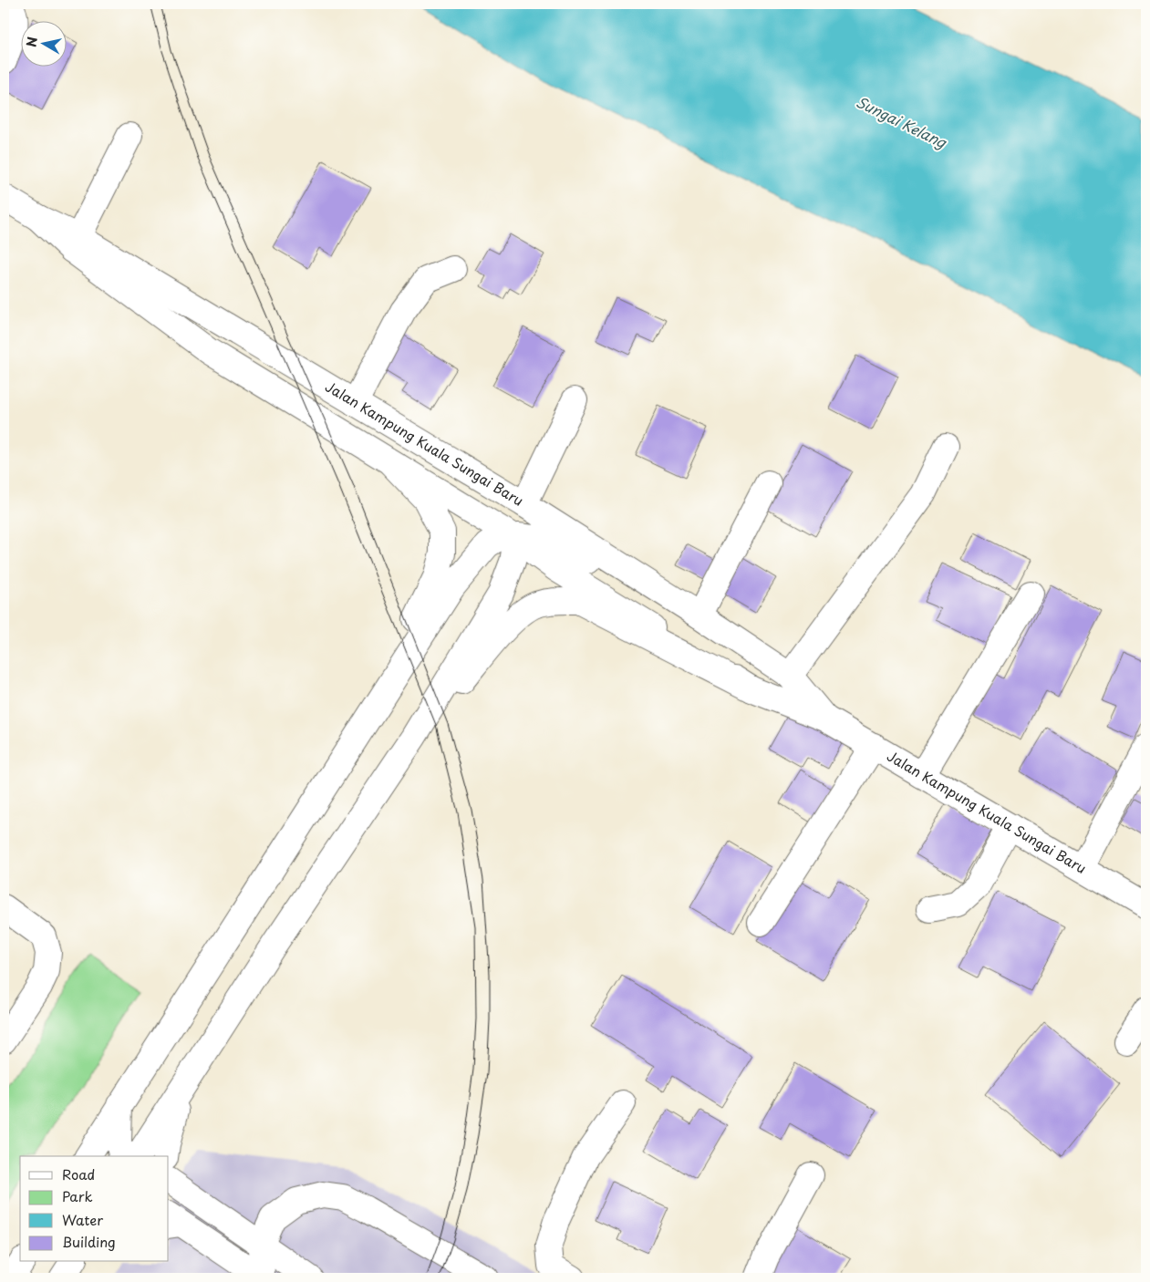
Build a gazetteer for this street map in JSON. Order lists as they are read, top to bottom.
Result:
{
  "streets": {
    "street": ["Jalan Kampung Kuala Sungai Baru"]
  },
  "water": ["Sungai Kelang"],
  "legend": [
    "Road",
    "Park",
    "Water",
    "Building"
  ],
  "north": "left"
}
